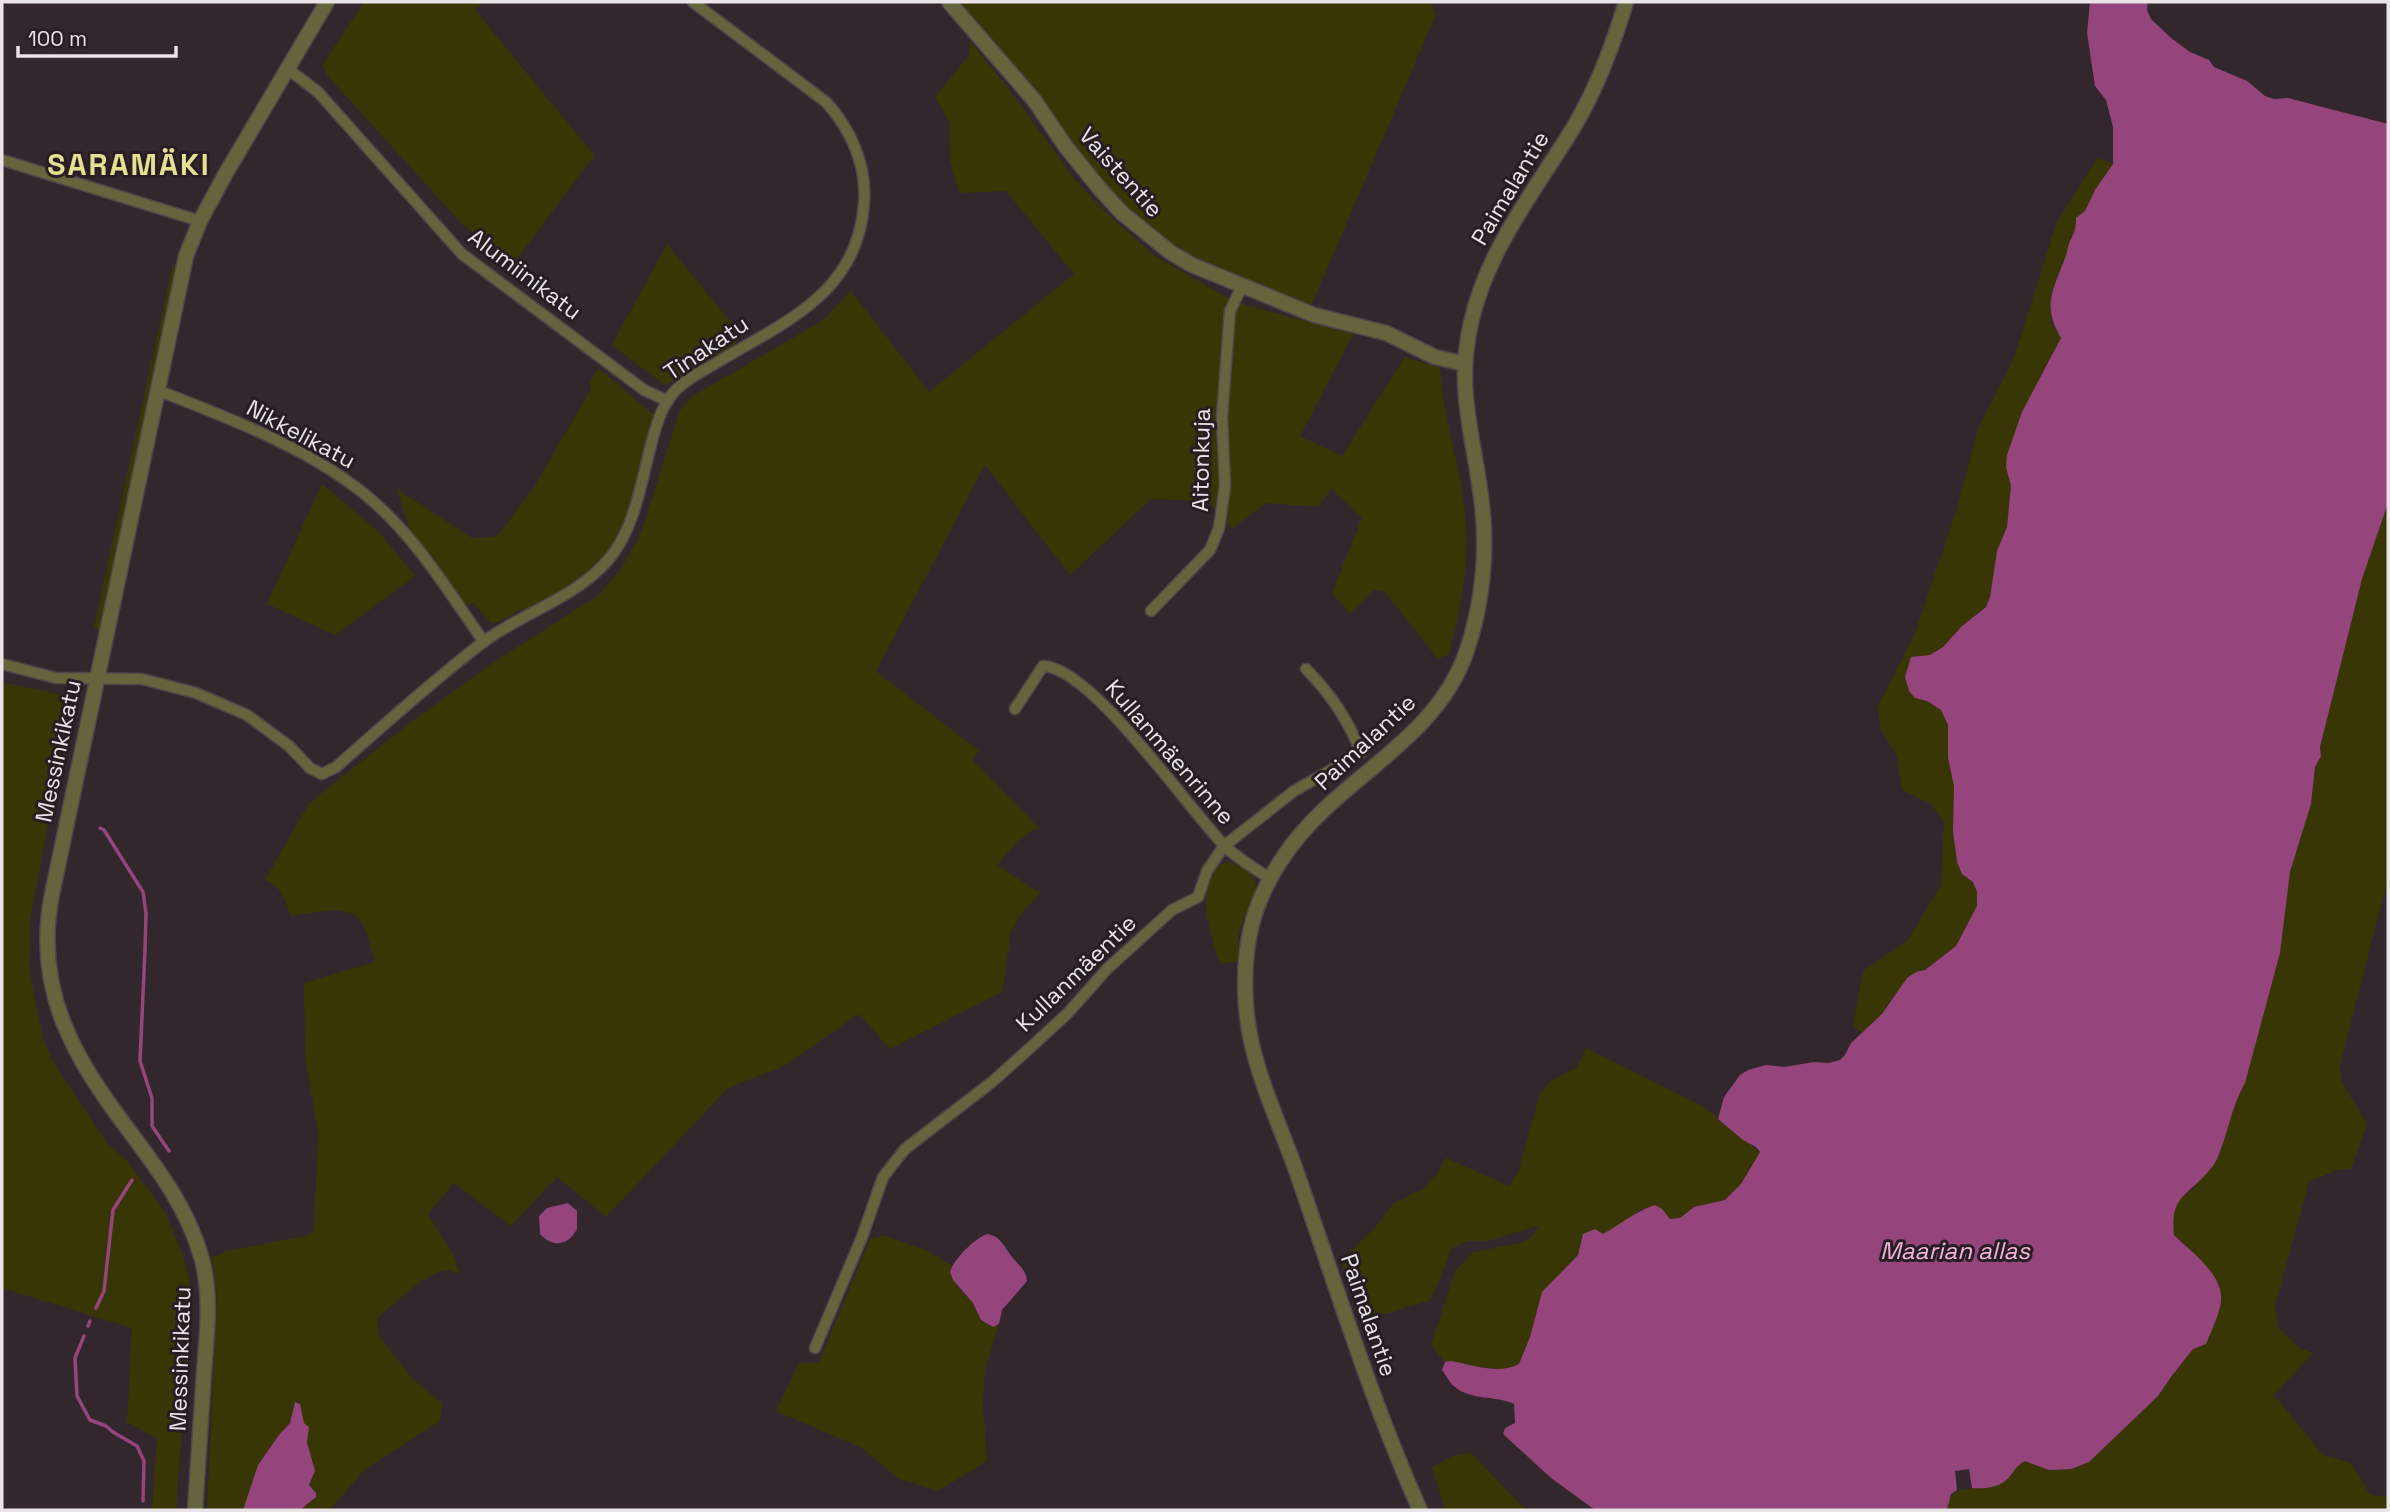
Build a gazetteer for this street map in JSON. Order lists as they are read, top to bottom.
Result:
{
  "streets": {
    "street": [
      "Vaistentie",
      "Paimalantie",
      "Alumiinikatu",
      "Tinakatu",
      "Nikkelikatu",
      "Aitonkuja",
      "Messinkikatu",
      "Kullanmäenrinne",
      "Kullanmäentie"
    ]
  },
  "crossings": [
    ["Vaistentie", "Paimalantie"],
    ["Vaistentie", "Aitonkuja"],
    ["Paimalantie", "Kullanmäenrinne"],
    ["Alumiinikatu", "Tinakatu"],
    ["Alumiinikatu", "Messinkikatu"],
    ["Tinakatu", "Nikkelikatu"],
    ["Tinakatu", "Messinkikatu"],
    ["Nikkelikatu", "Messinkikatu"],
    ["Kullanmäenrinne", "Kullanmäentie"]
  ],
  "districts": ["SARAMÄKI"],
  "water": ["Maarian allas"],
  "scale_bar": "100 m"
}
